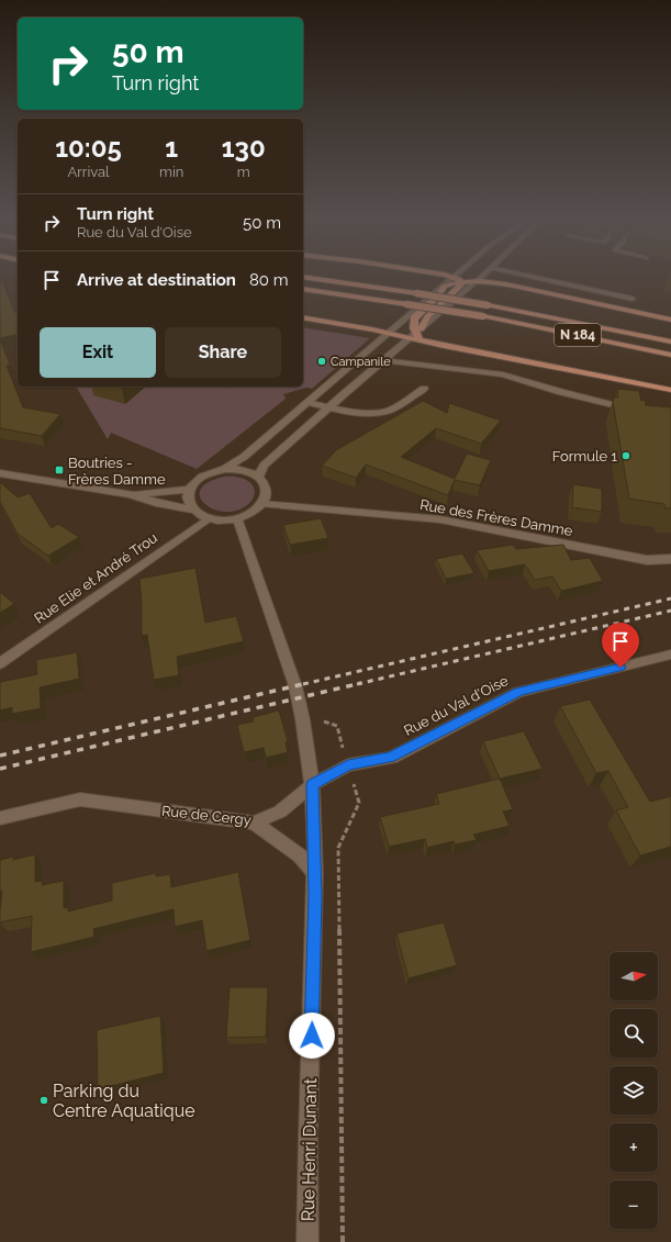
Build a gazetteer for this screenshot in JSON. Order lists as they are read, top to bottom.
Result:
{
  "streets": {
    "main road": ["N 184"],
    "street": [
      "Rue des Frères Damme",
      "Rue Elie et André Trou",
      "Rue du Val d'Oise",
      "Rue de Cergy",
      "Rue Henri Dunant"
    ]
  },
  "crossings": [
    ["Rue des Frères Damme", "Rue Elie et André Trou"],
    ["Rue du Val d'Oise", "Rue de Cergy"],
    ["Rue du Val d'Oise", "Rue Henri Dunant"],
    ["Rue de Cergy", "Rue Henri Dunant"]
  ],
  "places": {
    "other": ["Campanile", "Formule 1", "Parking du Centre Aquatique"],
    "transit": ["Boutries - Frères Damme"]
  },
  "north": "right",
  "page": {
    "turn": ["50 m", "Turn right"],
    "eta": [
      "10:05",
      "Arrival",
      "1",
      "min",
      "130",
      "m"
    ],
    "list": [
      {
        "name": "Turn right",
        "note": "Rue du Val d'Oise",
        "value": "50 m"
      },
      {
        "name": "Arrive at destination",
        "value": "80 m"
      }
    ],
    "buttons": ["Exit", "Share"],
    "map_buttons": ["+", "−"]
  }
}
